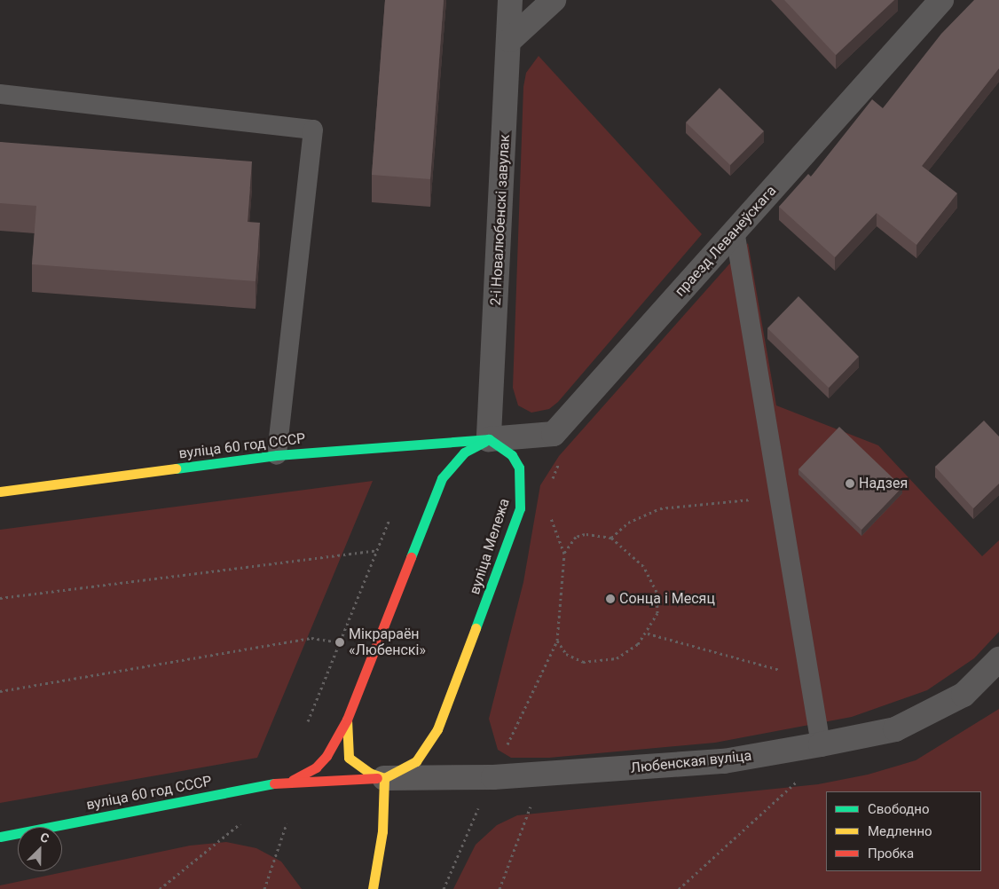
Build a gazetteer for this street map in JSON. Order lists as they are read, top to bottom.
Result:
{
  "streets": {
    "main road": ["вуліца 60 год СССР", "вуліца Мележа"],
    "street": ["2-і Новалюбенскі завулак", "праезд Леванеўскага", "Любенская вуліца"]
  },
  "crossings": [
    ["2-і Новалюбенскі завулак", "вуліца 60 год СССР"],
    ["2-і Новалюбенскі завулак", "вуліца Мележа"],
    ["вуліца 60 год СССР", "вуліца Мележа"],
    ["вуліца 60 год СССР", "Любенская вуліца"],
    ["вуліца Мележа", "Любенская вуліца"]
  ],
  "places": ["Надзея", "Сонца і Месяц", "Мікрараён «Любенскі»"],
  "legend": ["Свободно", "Медленно", "Пробка"],
  "north": "top right"
}
